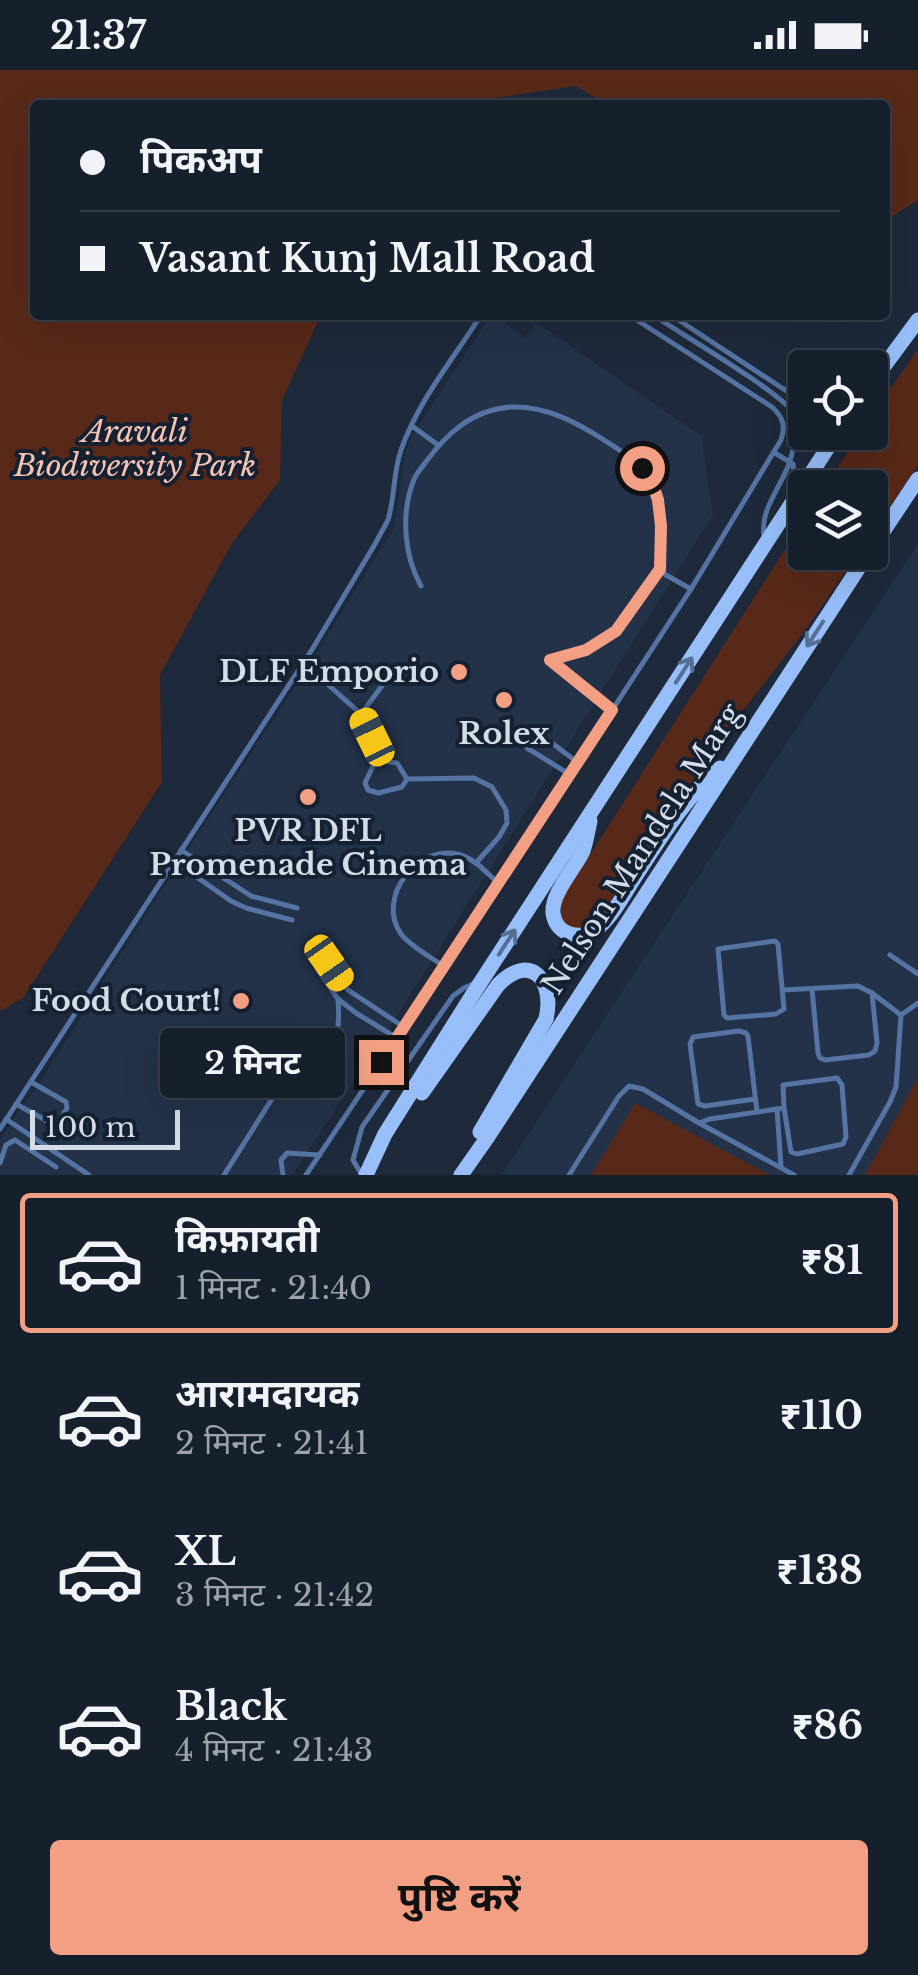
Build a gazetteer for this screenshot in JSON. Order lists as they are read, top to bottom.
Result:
{
  "streets": {
    "main road": ["Nelson Mandela Marg"]
  },
  "parks": ["Aravali Biodiversity Park"],
  "places": [
    "DLF Emporio",
    "Rolex",
    "PVR DFL Promenade Cinema",
    "Food Court!"
  ],
  "scale_bar": "100 m",
  "page": {
    "status": "21:37",
    "banner": ["पिकअप", "Vasant Kunj Mall Road"],
    "bubble": "2 मिनट",
    "scale": "100 m",
    "list": [
      {
        "name": "किफ़ायती",
        "note": "1 मिनट · 21:40",
        "value": "₹81"
      },
      {
        "name": "आरामदायक",
        "note": "2 मिनट · 21:41",
        "value": "₹110"
      },
      {
        "name": "XL",
        "note": "3 मिनट · 21:42",
        "value": "₹138"
      },
      {
        "name": "Black",
        "note": "4 मिनट · 21:43",
        "value": "₹86"
      }
    ],
    "buttons": "पुष्टि करें"
  }
}
